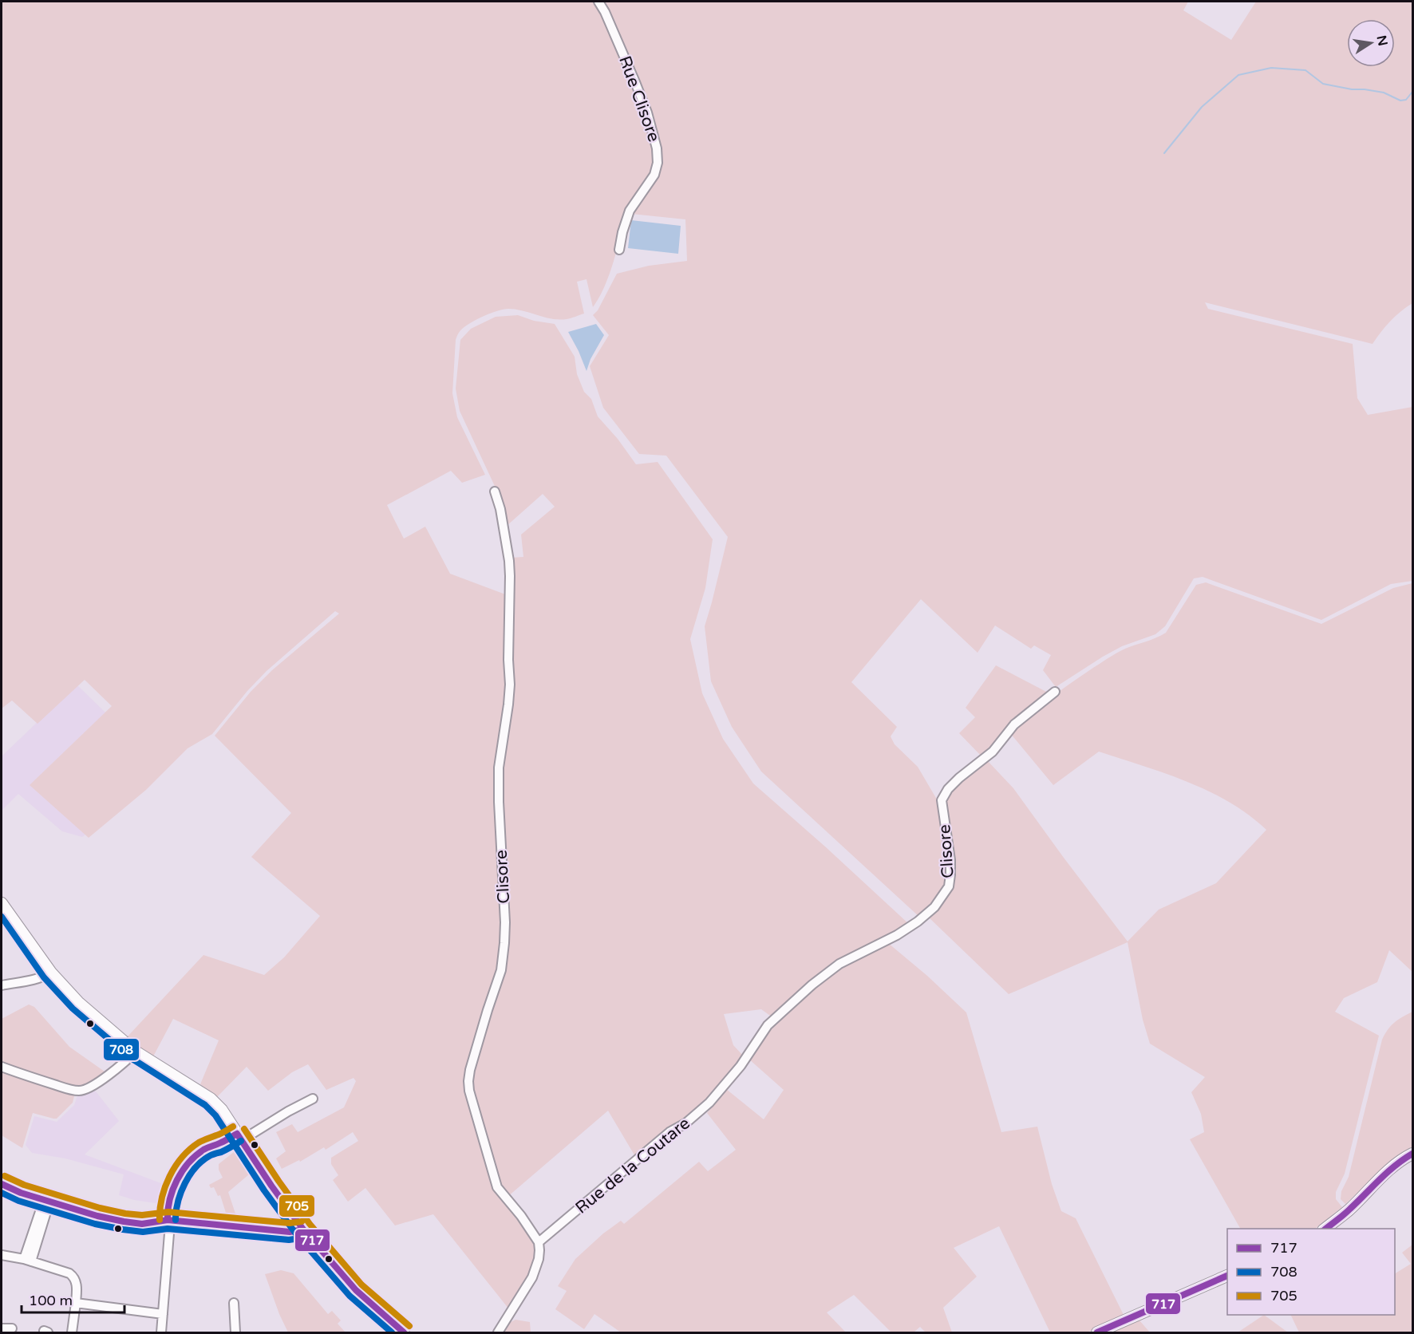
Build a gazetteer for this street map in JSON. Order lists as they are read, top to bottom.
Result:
{
  "streets": {
    "street": ["Rue Clisore", "Clisore", "Rue de la Coutare"]
  },
  "crossings": [
    ["Clisore", "Rue de la Coutare"]
  ],
  "lines": ["transit line 708", "transit line 705", "transit line 717"],
  "legend": ["717", "708", "705"],
  "scale_bar": "100 m",
  "north": "right"
}
